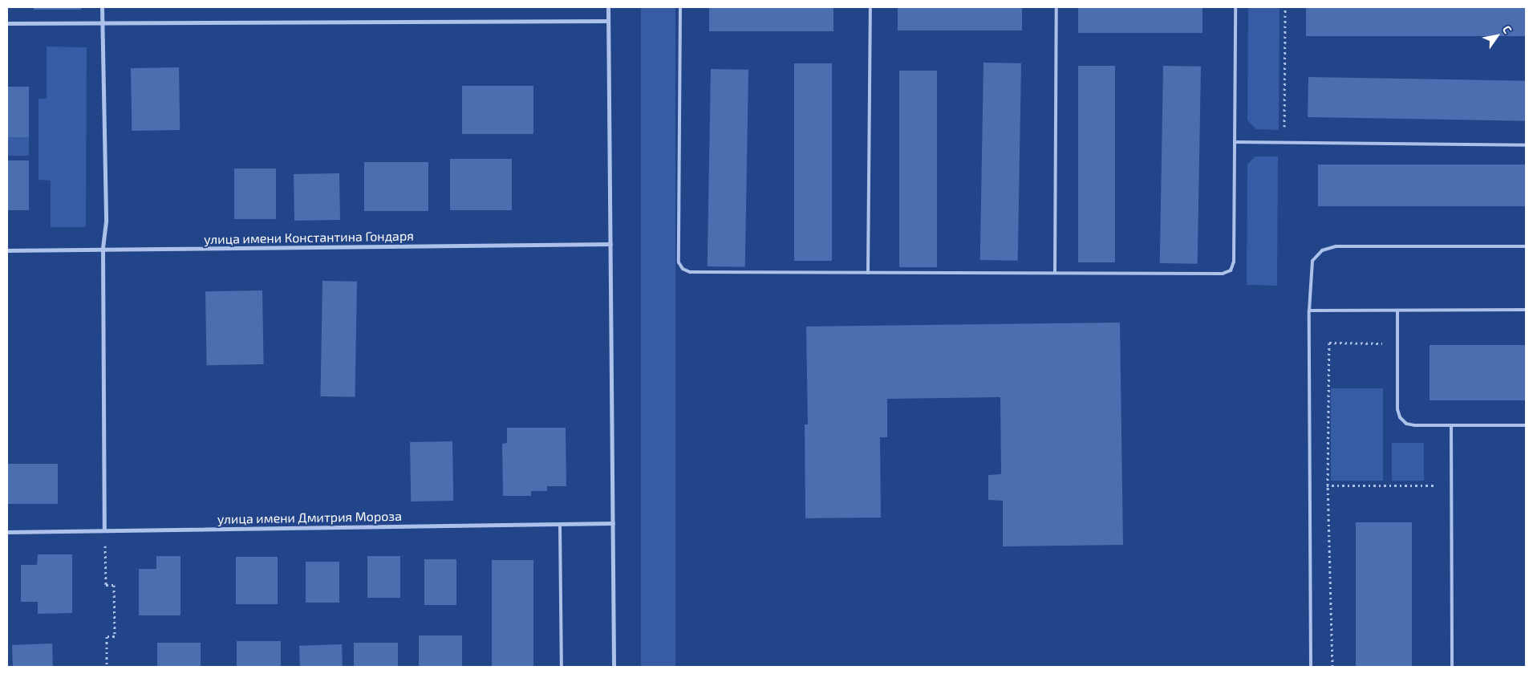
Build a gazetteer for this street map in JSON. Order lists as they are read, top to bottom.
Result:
{
  "streets": {
    "street": ["улица имени Константина Гондаря", "улица имени Дмитрия Мороза"]
  },
  "north": "top right"
}
